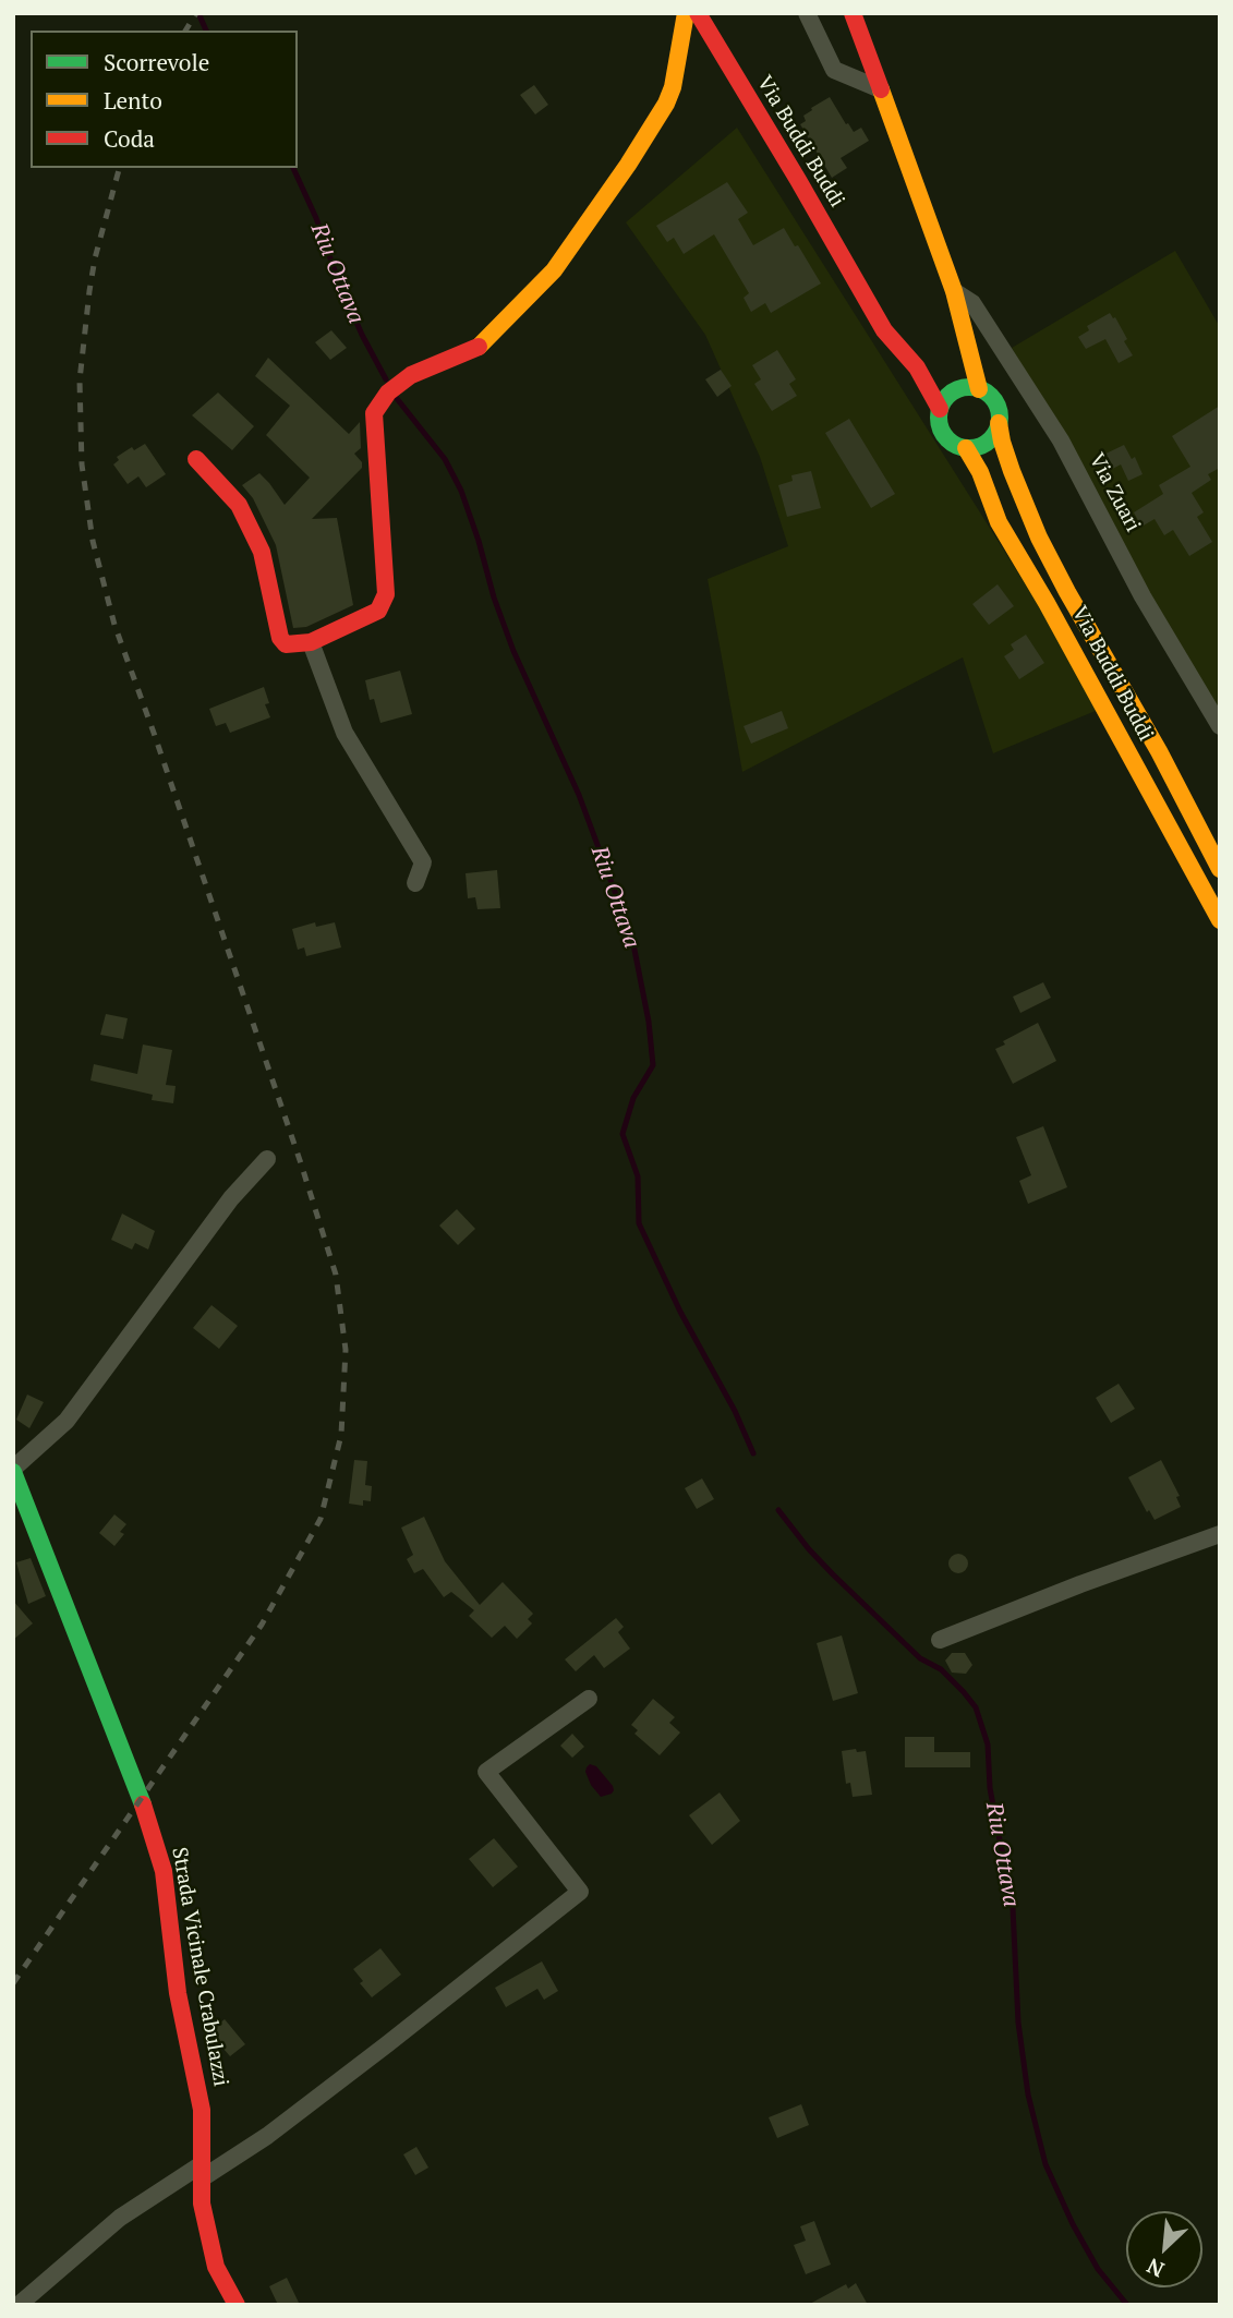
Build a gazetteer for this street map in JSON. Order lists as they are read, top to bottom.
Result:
{
  "streets": {
    "main road": ["Via Buddi Buddi", "Strada Vicinale Crabulazzi"],
    "street": ["Via Zuari"]
  },
  "water": ["Riu Ottava"],
  "legend": ["Scorrevole", "Lento", "Coda"],
  "north": "bottom left"
}
